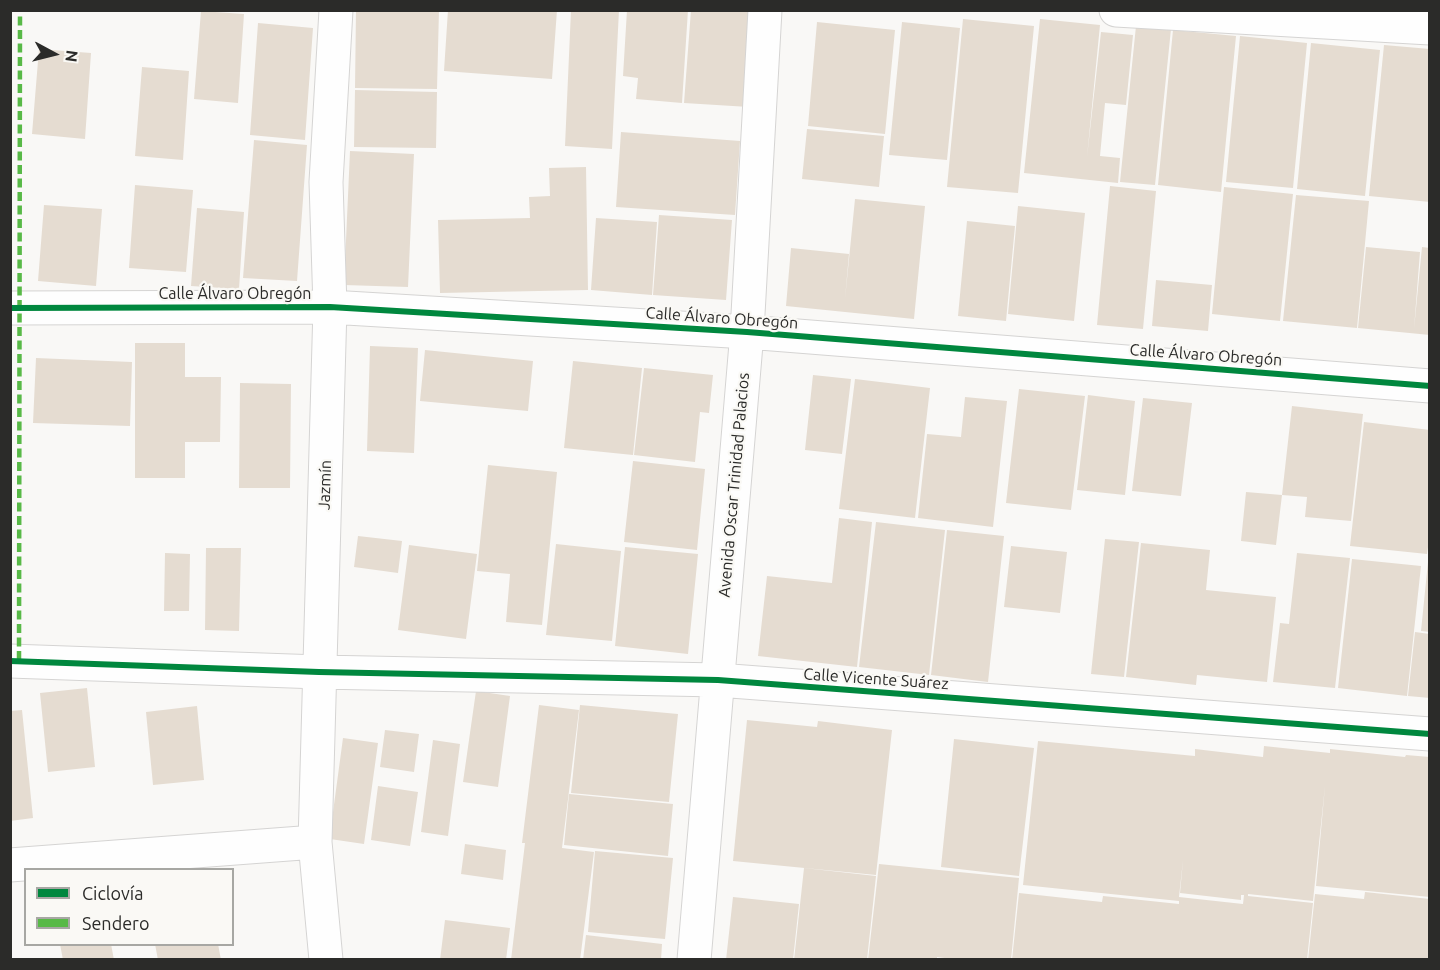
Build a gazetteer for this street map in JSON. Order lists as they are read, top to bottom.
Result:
{
  "streets": {
    "street": [
      "Calle Álvaro Obregón",
      "Jazmín",
      "Avenida Oscar Trinidad Palacios",
      "Calle Vicente Suárez"
    ]
  },
  "crossings": [
    ["Calle Álvaro Obregón", "Jazmín"],
    ["Calle Álvaro Obregón", "Avenida Oscar Trinidad Palacios"],
    ["Jazmín", "Calle Vicente Suárez"],
    ["Avenida Oscar Trinidad Palacios", "Calle Vicente Suárez"]
  ],
  "legend": ["Ciclovía", "Sendero"],
  "north": "right"
}
